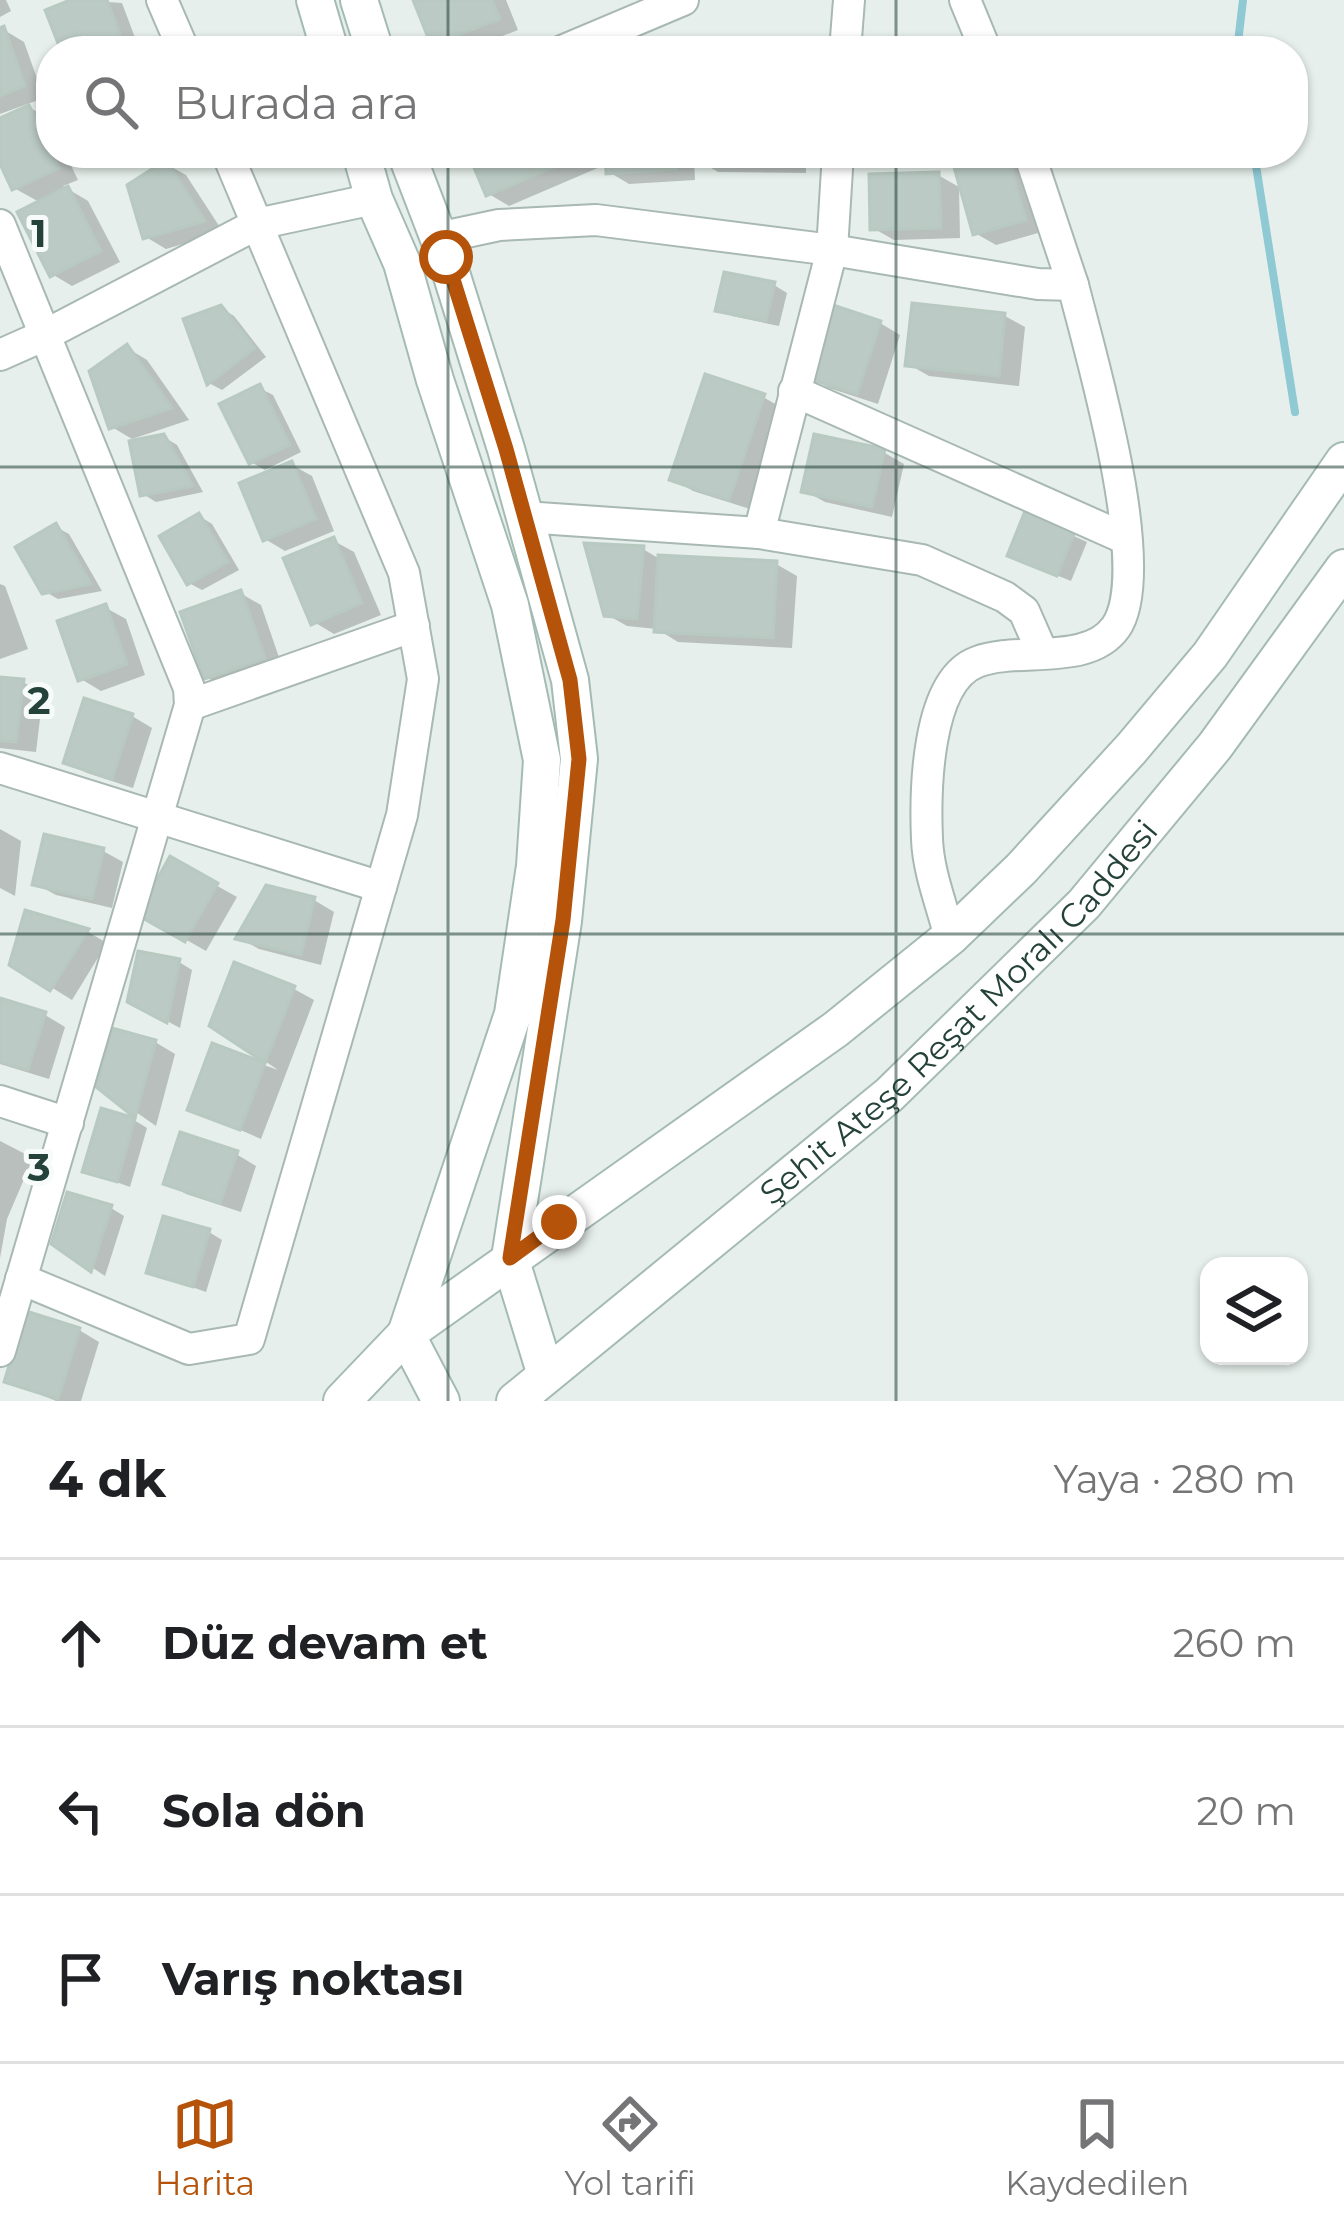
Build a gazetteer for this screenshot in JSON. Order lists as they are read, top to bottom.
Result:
{
  "streets": {
    "main road": ["Şehit Ateşe Reşat Moralı Caddesi"]
  },
  "page": {
    "search": "Burada ara",
    "heading": ["4 dk", "Yaya · 280 m"],
    "list": [
      ["Düz devam et", "260 m"],
      ["Sola dön", "20 m"],
      "Varış noktası"
    ],
    "nav": ["Harita", "Yol tarifi", "Kaydedilen"]
  },
  "grid": {
    "rows": ["1", "2", "3"]
  }
}
